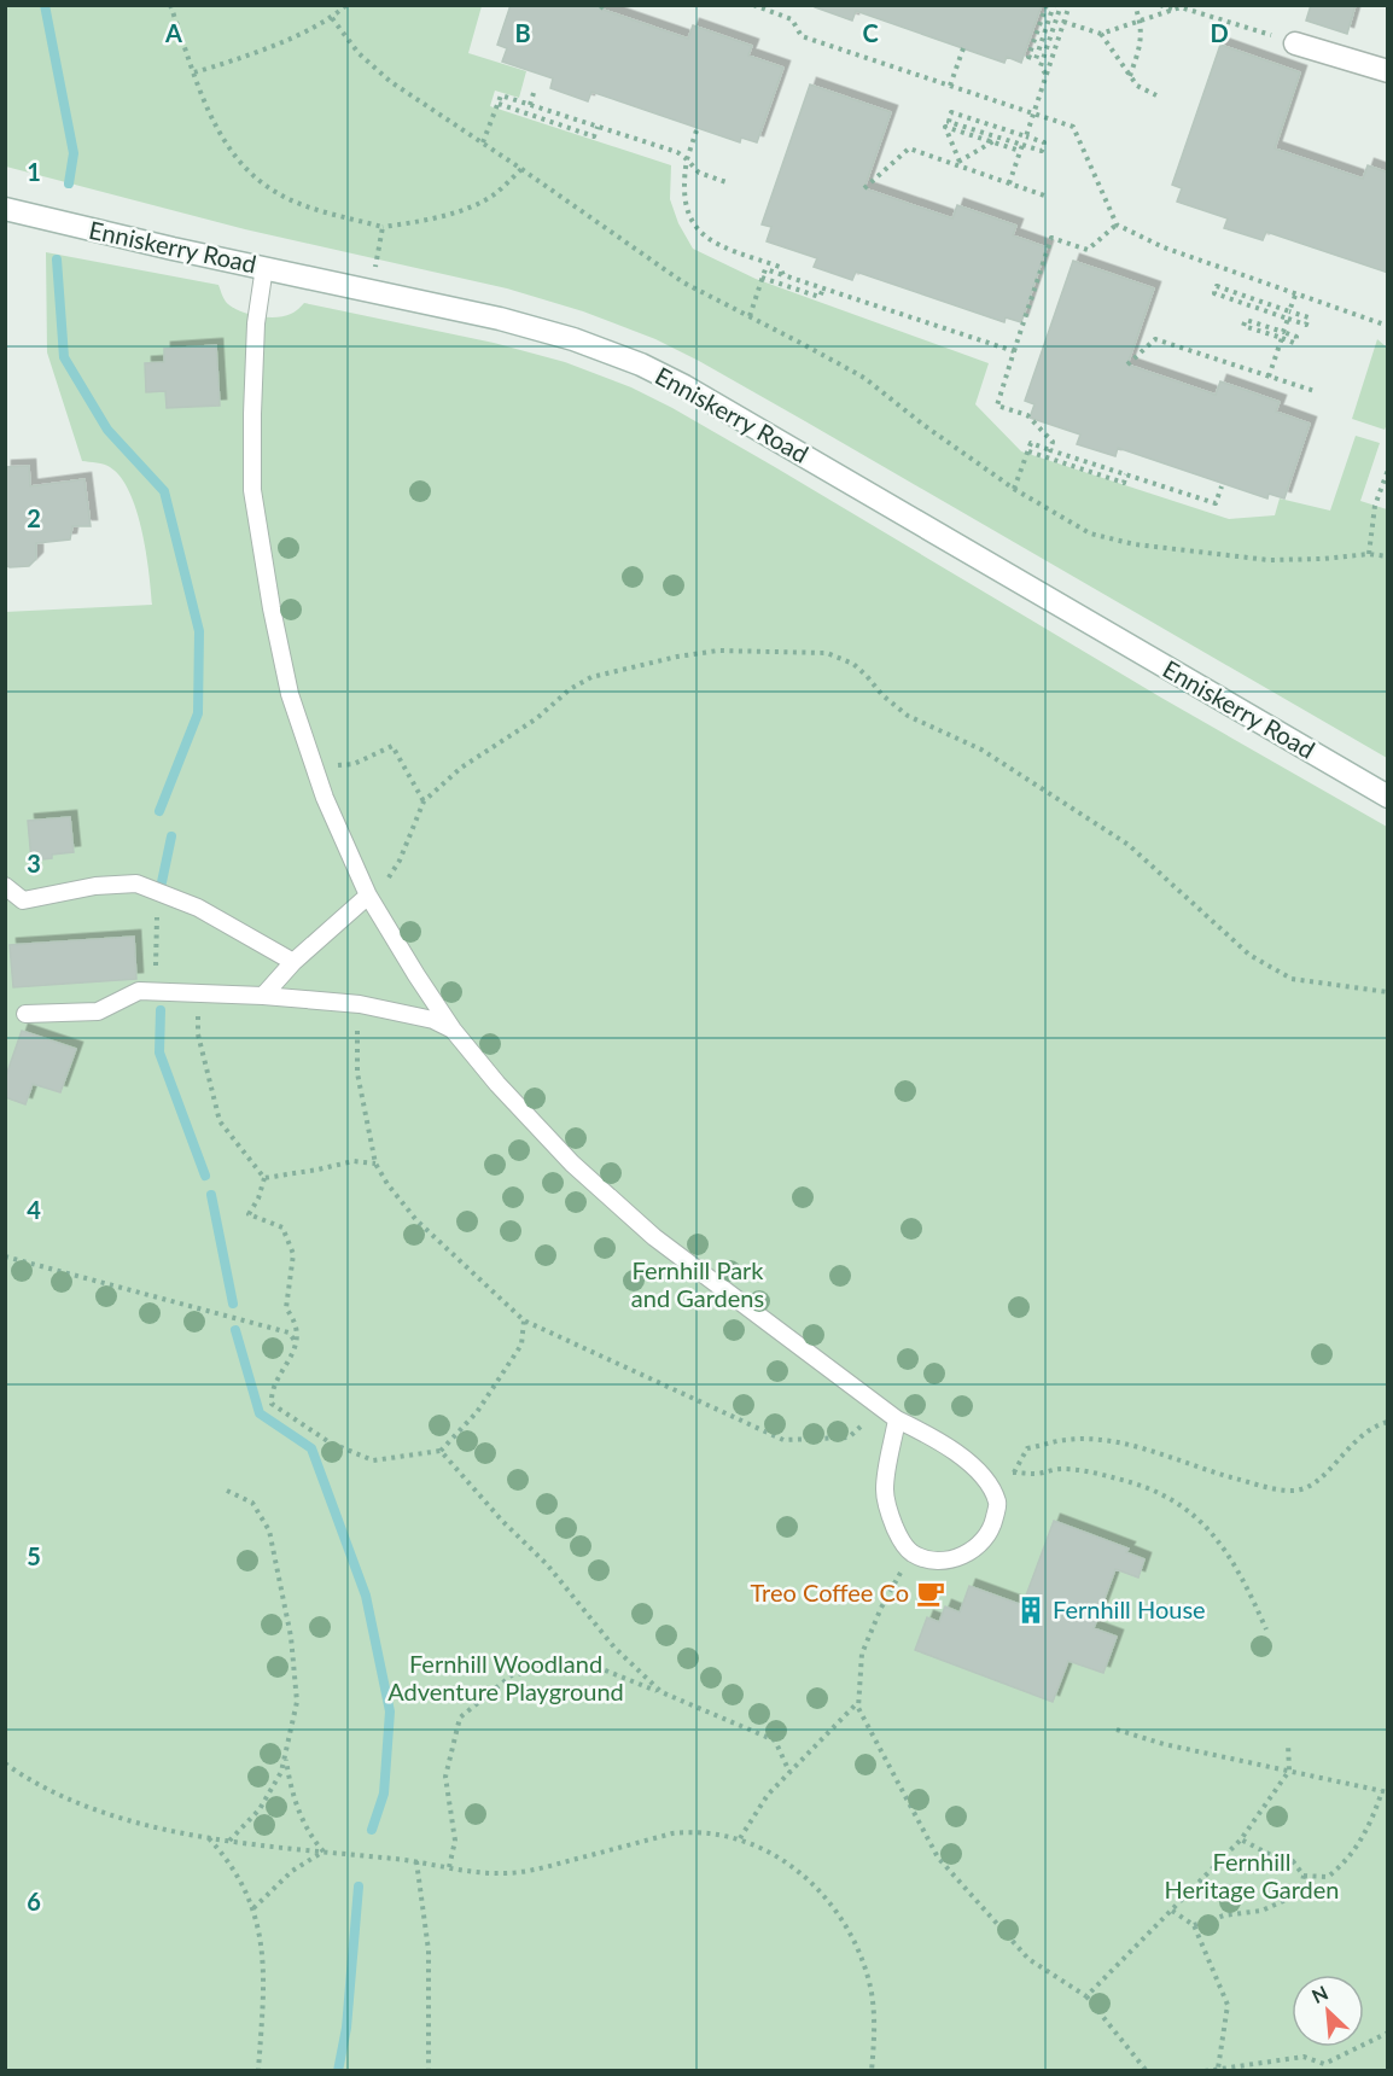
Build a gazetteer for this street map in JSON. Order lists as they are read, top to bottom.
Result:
{
  "streets": {
    "main road": ["Enniskerry Road"]
  },
  "parks": ["Fernhill Park and Gardens", "Fernhill Woodland Adventure Playground", "Fernhill Heritage Garden"],
  "places": {
    "cafe": ["Treo Coffee Co"],
    "building": ["Fernhill House"]
  },
  "north": "top left",
  "grid": {
    "columns": [
      "A",
      "B",
      "C",
      "D"
    ],
    "rows": [
      "1",
      "2",
      "3",
      "4",
      "5",
      "6"
    ]
  }
}
